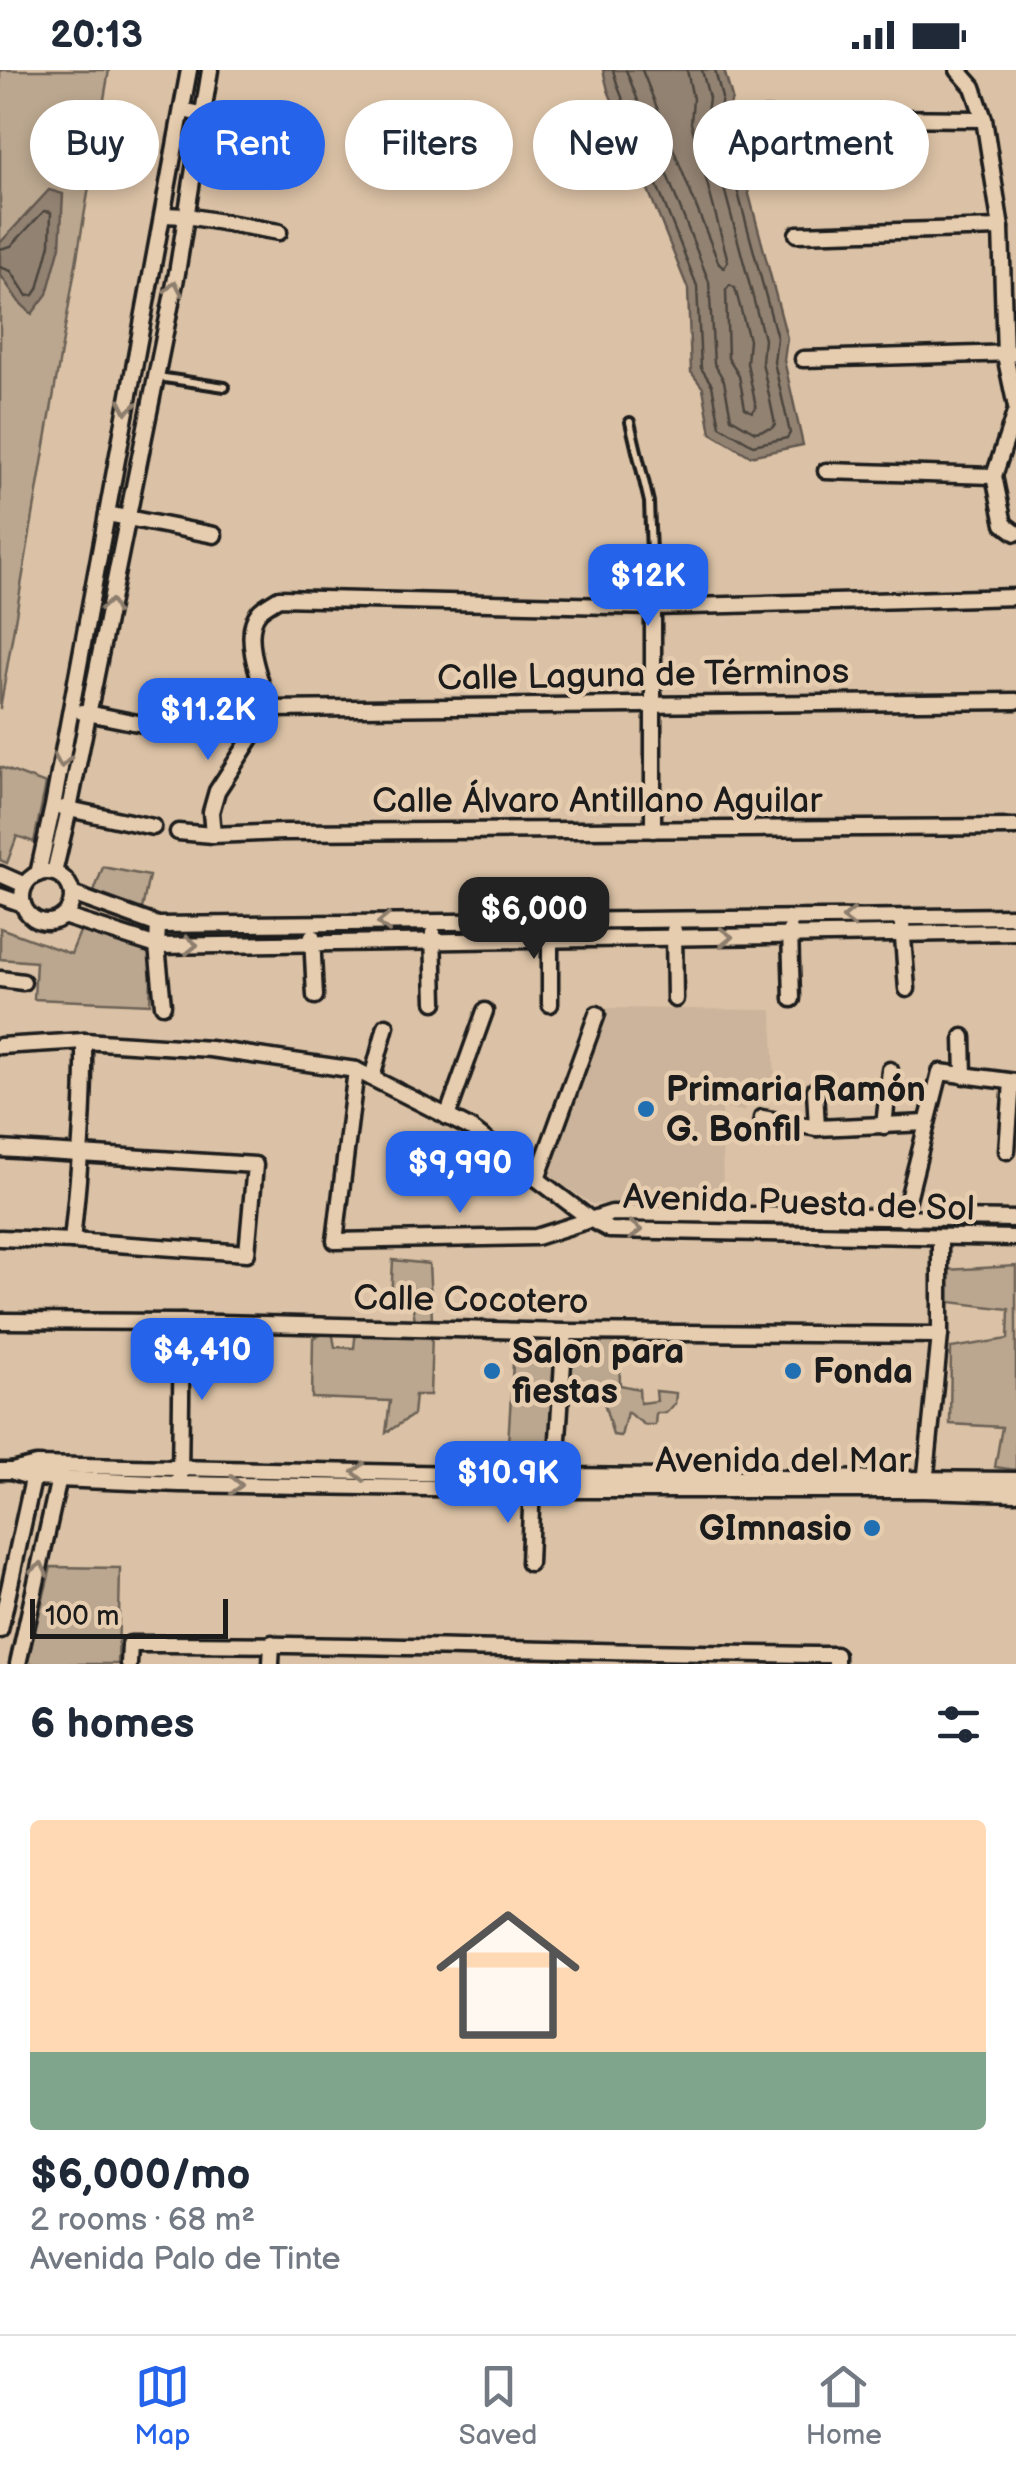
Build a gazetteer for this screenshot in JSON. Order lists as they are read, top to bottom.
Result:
{
  "streets": {
    "street": [
      "Calle Laguna de Términos",
      "Calle Álvaro Antillano Aguilar",
      "Avenida Puesta de Sol",
      "Calle Cocotero",
      "Avenida del Mar"
    ]
  },
  "places": [
    "Primaria Ramón G. Bonfil",
    "Salon para fiestas",
    "Fonda",
    "GImnasio"
  ],
  "scale_bar": "100 m",
  "page": {
    "status": "20:13",
    "chip": [
      "Buy",
      "Rent",
      "Filters",
      "New",
      "Apartment"
    ],
    "price": [
      "$12K",
      "$11.2K",
      "$6,000",
      "$9,990",
      "$4,410",
      "$10.9K"
    ],
    "scale": "100 m",
    "heading": "6 homes",
    "list": [
      {
        "name": "$6,000/mo",
        "note": "2 rooms · 68 m² · Avenida Palo de Tinte"
      }
    ],
    "tabs": ["Map", "Saved", "Home"]
  }
}
